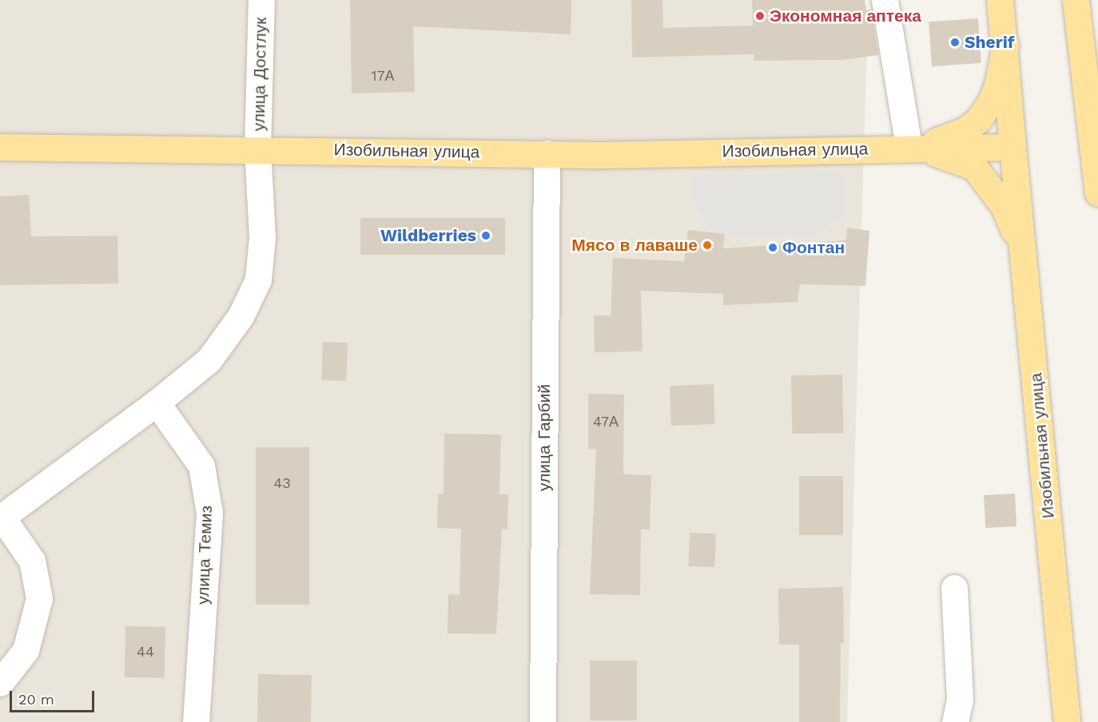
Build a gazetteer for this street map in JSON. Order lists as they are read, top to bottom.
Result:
{
  "streets": {
    "main road": ["Изобильная улица"],
    "street": ["улица Достлук", "улица Гарбий", "улица Темиз"]
  },
  "crossings": [
    ["улица Достлук", "Изобильная улица"],
    ["улица Достлук", "улица Темиз"],
    ["Изобильная улица", "улица Гарбий"]
  ],
  "places": [
    "Экономная аптека",
    "Sherif",
    "Wildberries",
    "Мясо в лаваше",
    "Фонтан"
  ],
  "house_numbers": [
    "17А",
    "47А",
    "43",
    "44"
  ],
  "scale_bar": "20 m"
}
